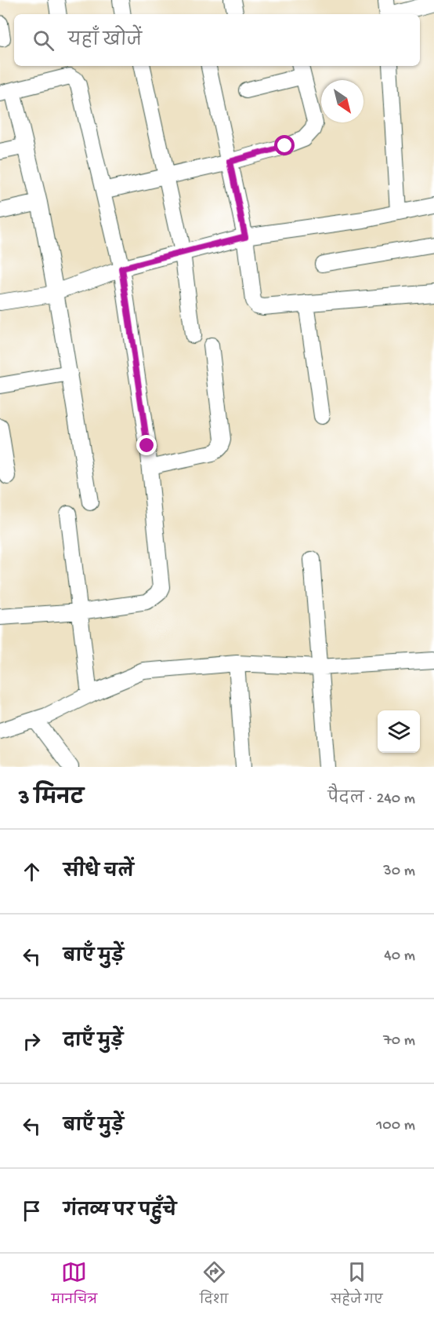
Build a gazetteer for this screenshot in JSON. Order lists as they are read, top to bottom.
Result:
{
  "north": "bottom right",
  "page": {
    "search": "यहाँ खोजें",
    "heading": ["3 मिनट", "पैदल · 240 m"],
    "list": [
      ["सीधे चलें", "30 m"],
      ["बाएँ मुड़ें", "40 m"],
      ["दाएँ मुड़ें", "70 m"],
      ["बाएँ मुड़ें", "100 m"],
      "गंतव्य पर पहुँचे"
    ],
    "nav": ["मानचित्र", "दिशा", "सहेजे गए"]
  }
}
